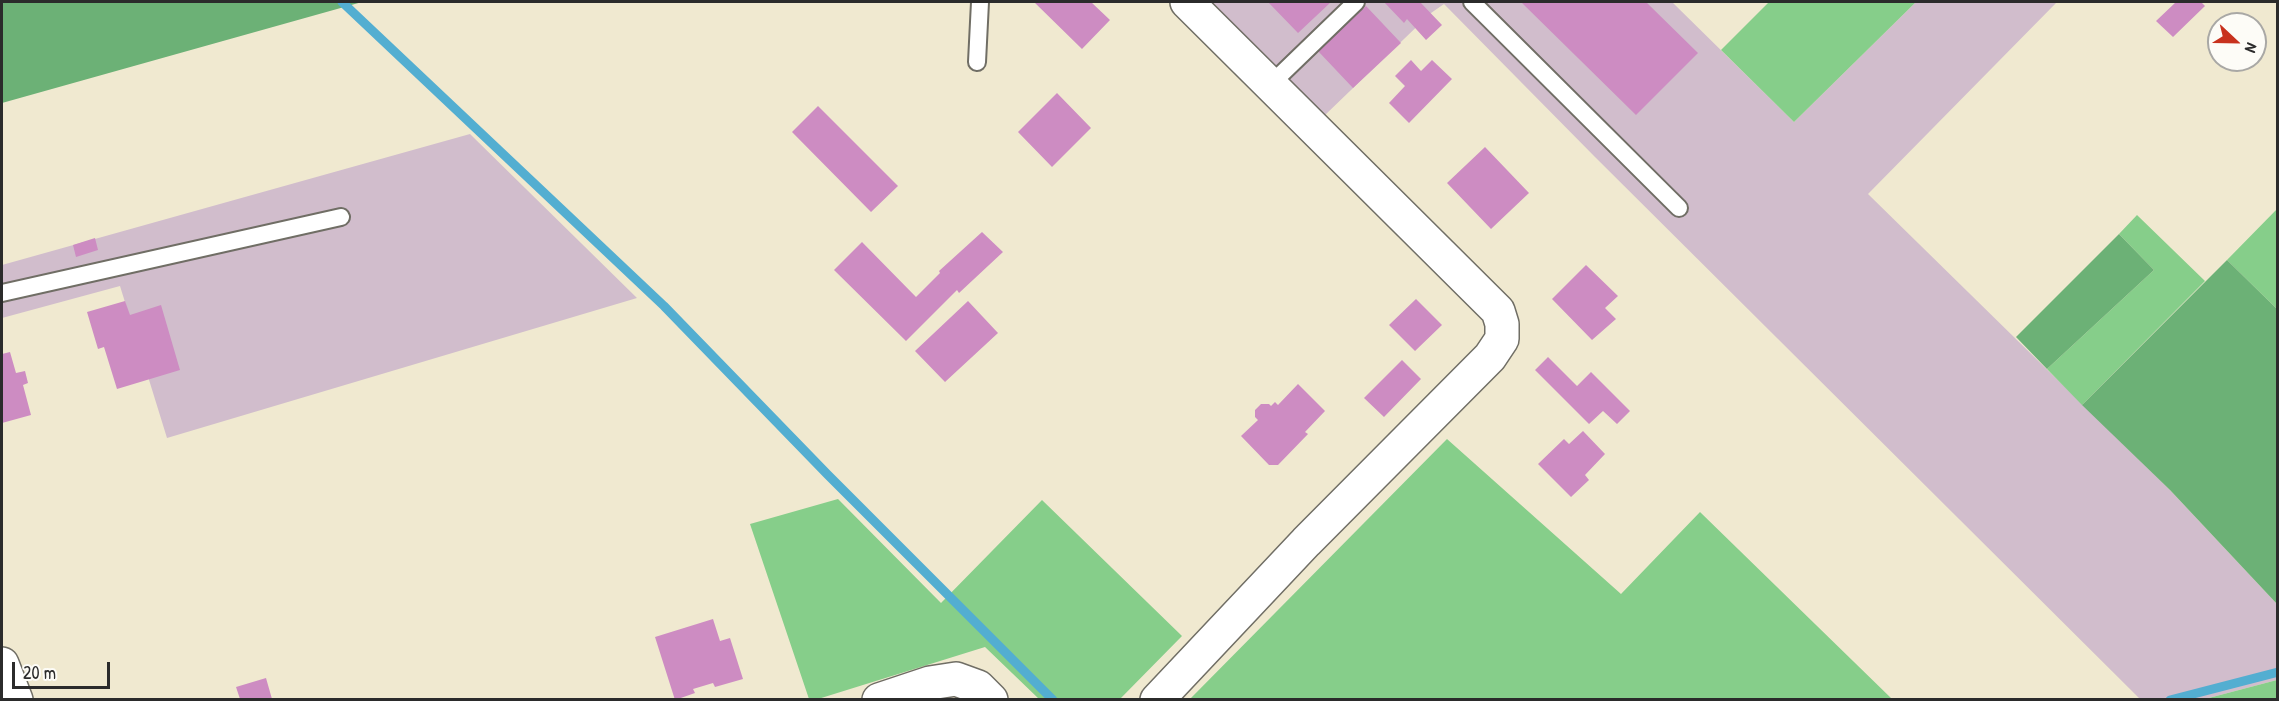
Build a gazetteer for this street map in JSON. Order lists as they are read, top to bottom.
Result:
{
  "scale_bar": "20 m",
  "north": "right"
}
